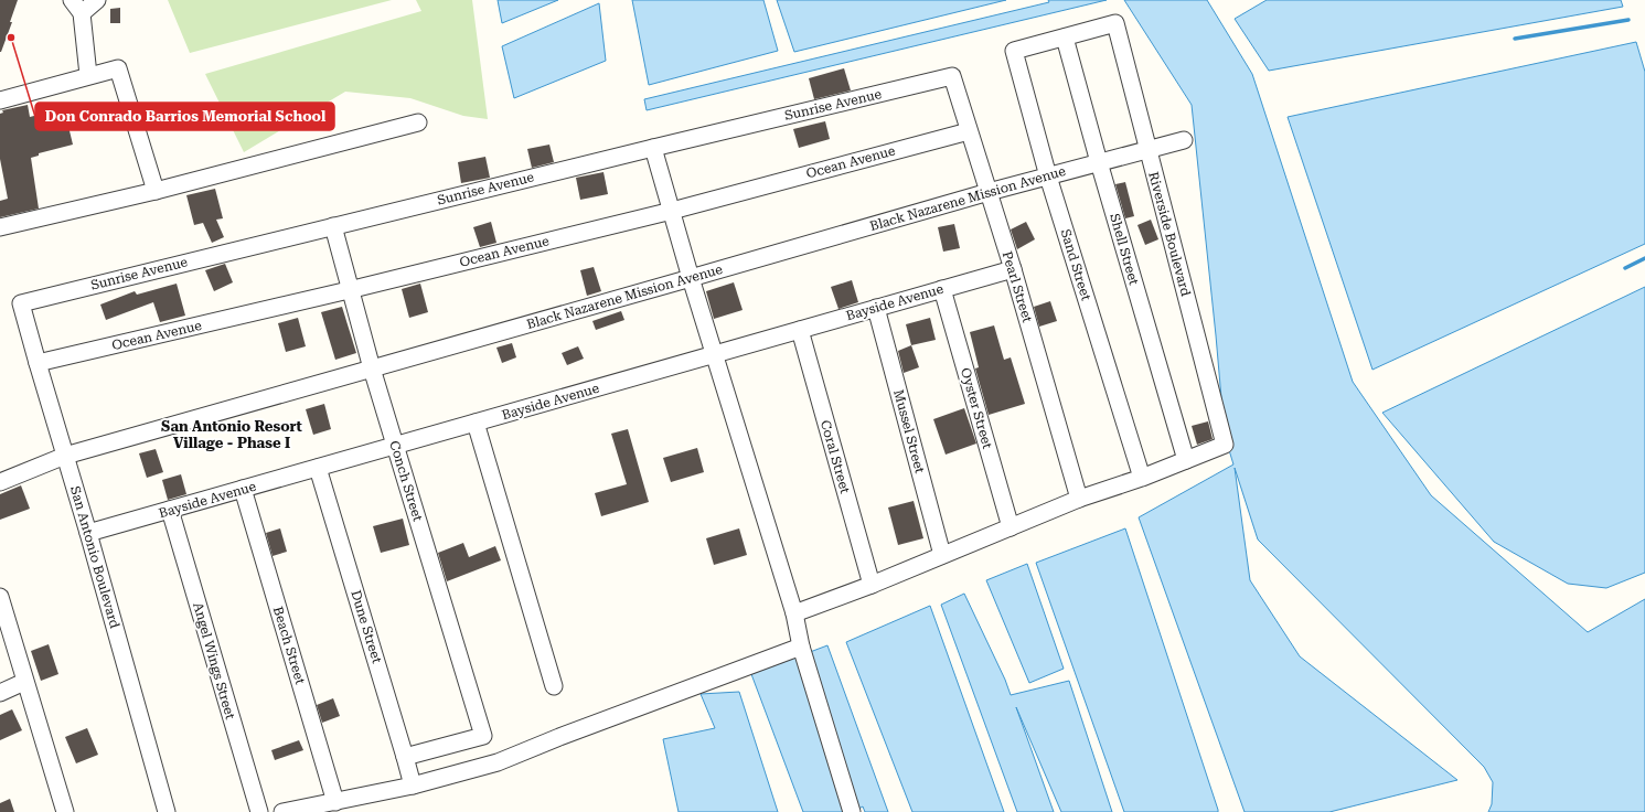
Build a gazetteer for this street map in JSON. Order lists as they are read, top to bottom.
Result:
{
  "streets": {
    "street": [
      "Sunrise Avenue",
      "Ocean Avenue",
      "Black Nazarene Mission Avenue",
      "Riverside Boulevard",
      "Shell Street",
      "Sand Street",
      "Pearl Street",
      "Bayside Avenue",
      "Oyster Street",
      "Mussel Street",
      "Coral Street",
      "Conch Street",
      "San Antonio Boulevard",
      "Dune Street",
      "Beach Street",
      "Angel Wings Street"
    ]
  },
  "crossings": [
    ["Sunrise Avenue", "Pearl Street"],
    ["Sunrise Avenue", "Conch Street"],
    ["Sunrise Avenue", "San Antonio Boulevard"],
    ["Ocean Avenue", "Pearl Street"],
    ["Ocean Avenue", "Conch Street"],
    ["Ocean Avenue", "San Antonio Boulevard"],
    ["Black Nazarene Mission Avenue", "Riverside Boulevard"],
    ["Black Nazarene Mission Avenue", "Shell Street"],
    ["Black Nazarene Mission Avenue", "Sand Street"],
    ["Black Nazarene Mission Avenue", "Pearl Street"],
    ["Black Nazarene Mission Avenue", "Conch Street"],
    ["Black Nazarene Mission Avenue", "San Antonio Boulevard"],
    ["Riverside Boulevard", "Shell Street"],
    ["Riverside Boulevard", "Sand Street"],
    ["Shell Street", "Sand Street"],
    ["Pearl Street", "Bayside Avenue"],
    ["Bayside Avenue", "Oyster Street"],
    ["Bayside Avenue", "Mussel Street"],
    ["Bayside Avenue", "Coral Street"],
    ["Bayside Avenue", "Conch Street"],
    ["Bayside Avenue", "San Antonio Boulevard"],
    ["Bayside Avenue", "Dune Street"],
    ["Bayside Avenue", "Beach Street"],
    ["Bayside Avenue", "Angel Wings Street"],
    ["Conch Street", "Dune Street"]
  ],
  "districts": ["San Antonio Resort Village - Phase I"],
  "places": ["Don Conrado Barrios Memorial School"]
}
